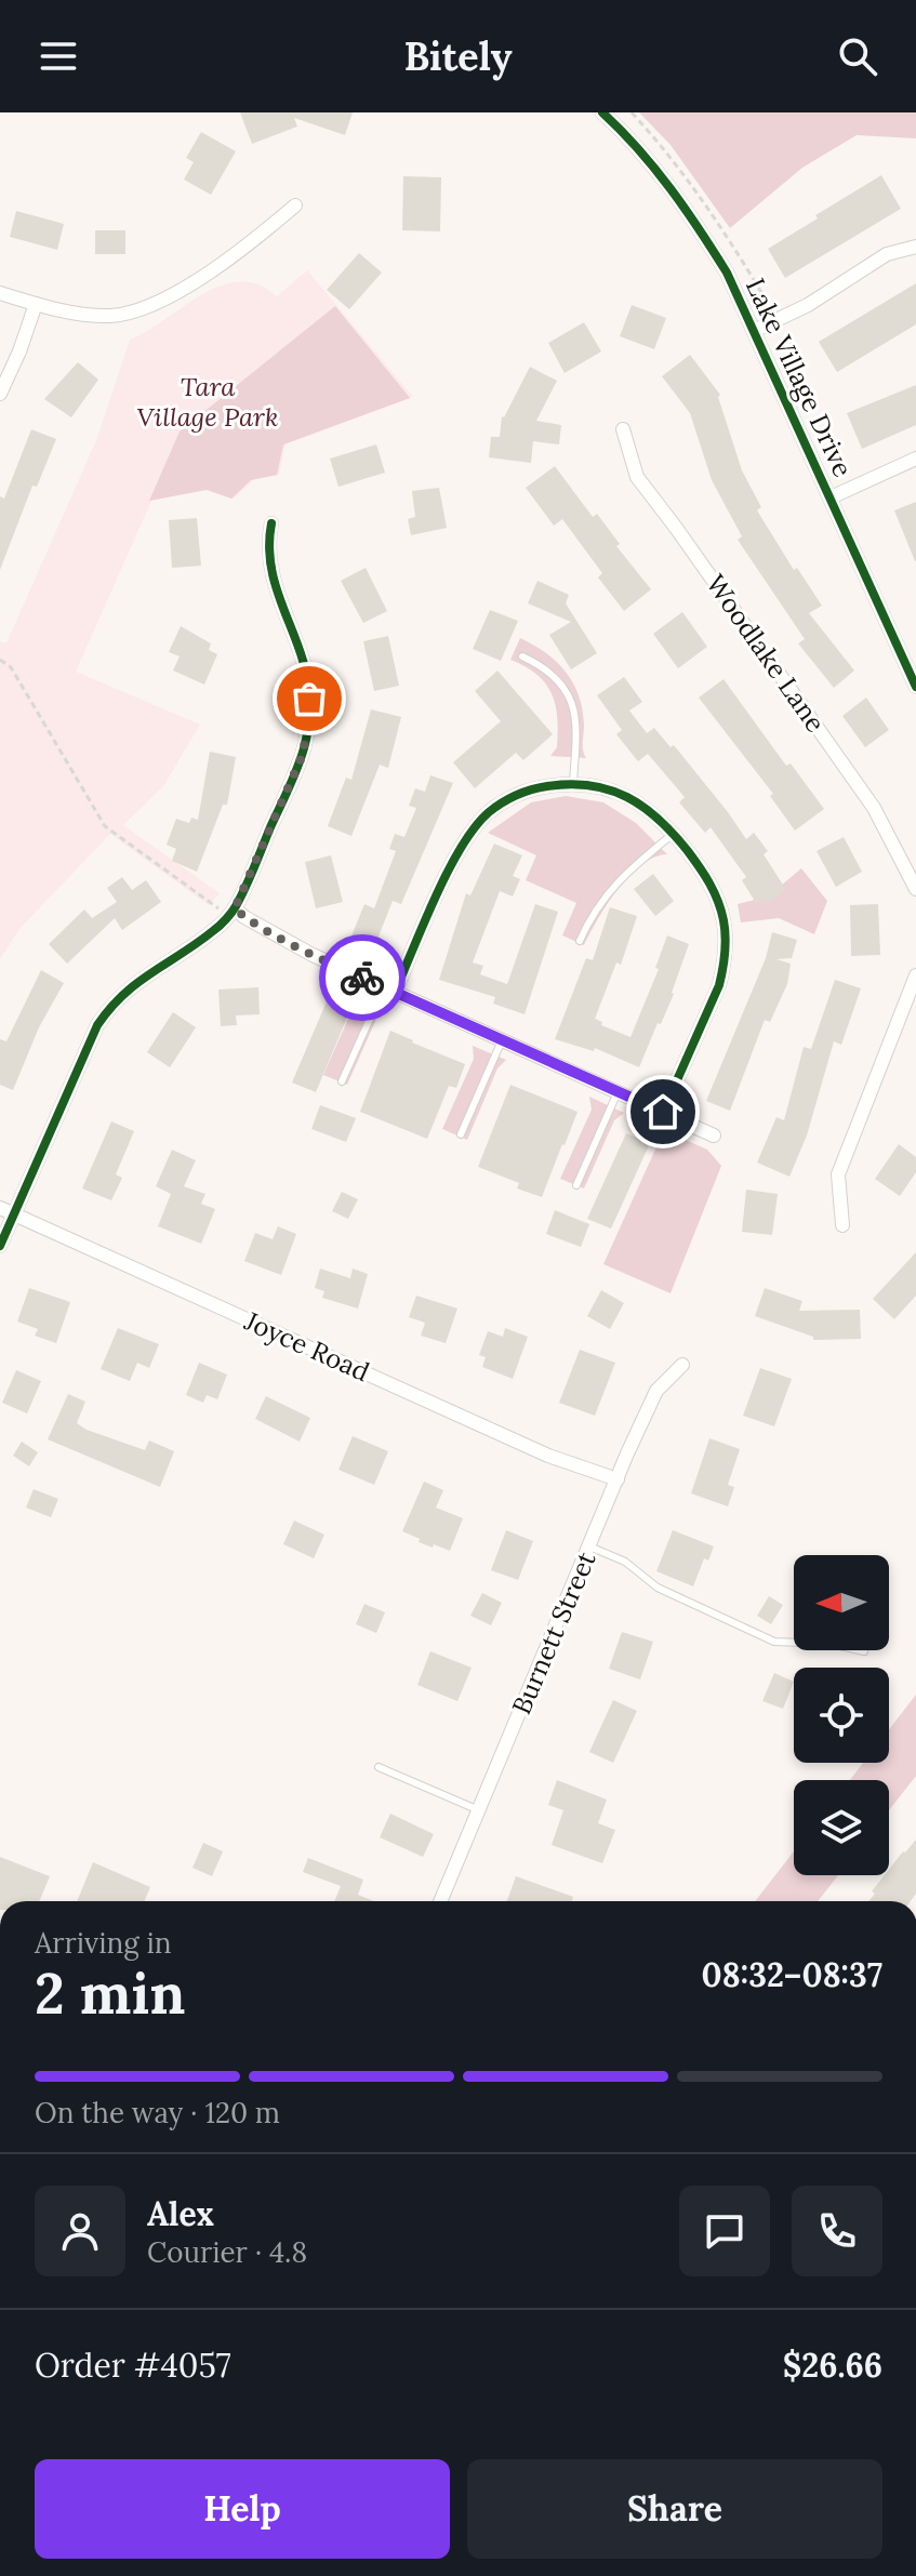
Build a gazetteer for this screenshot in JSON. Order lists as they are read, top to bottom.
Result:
{
  "streets": {
    "street": [
      "Lake Village Drive",
      "Woodlake Lane",
      "Joyce Road",
      "Burnett Street"
    ]
  },
  "crossings": [
    ["Joyce Road", "Burnett Street"]
  ],
  "parks": ["Tara Village Park"],
  "north": "left",
  "page": {
    "header": "Bitely",
    "heading": ["2 min", "Arriving in", "08:32–08:37"],
    "panel": [
      "Alex",
      "Courier · 4.8",
      "Order #4057",
      "$26.66"
    ],
    "bar": "On the way · 120 m",
    "buttons": ["Help", "Share"]
  }
}
